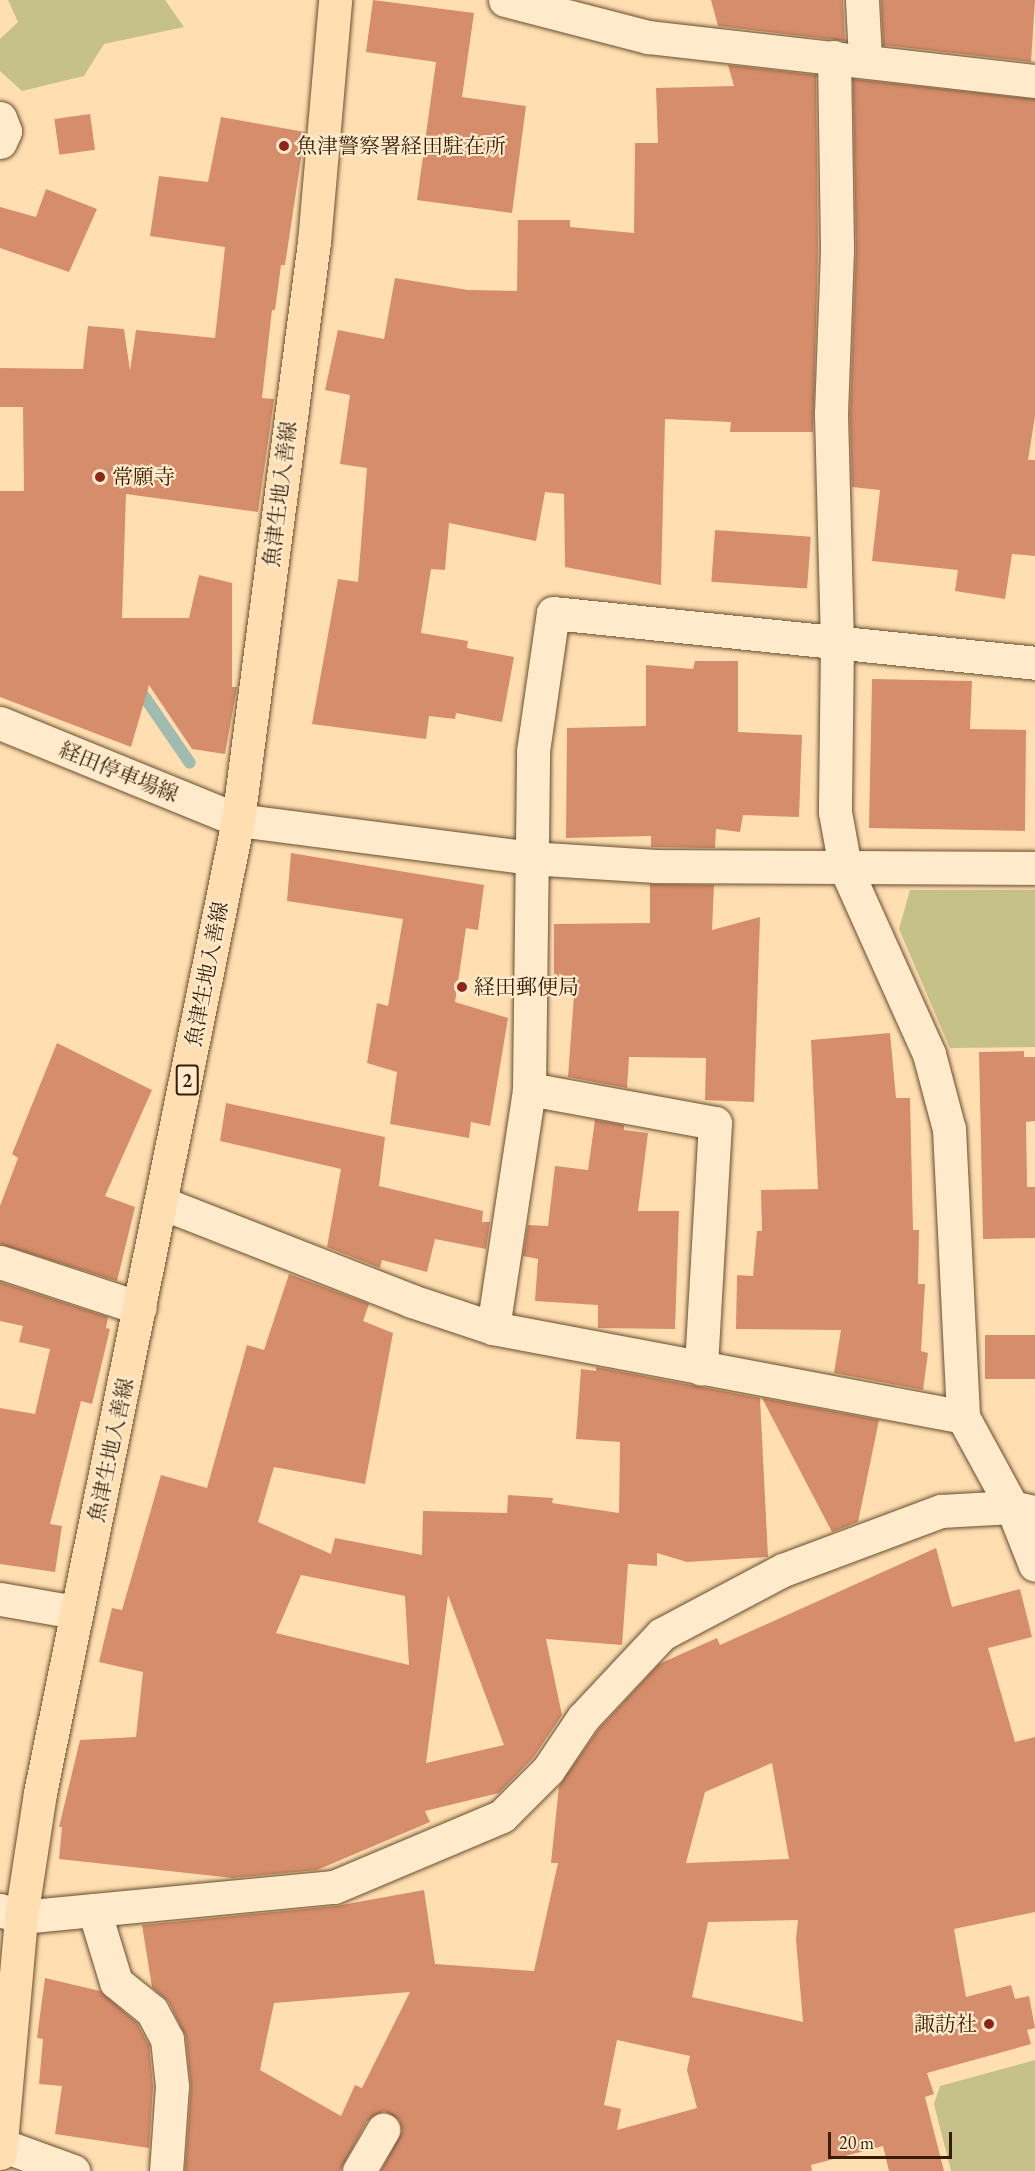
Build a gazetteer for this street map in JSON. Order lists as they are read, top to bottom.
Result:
{
  "streets": {
    "main road": ["魚津生地入善線", "2"],
    "street": ["経田停車場線"]
  },
  "crossings": [
    ["魚津生地入善線", "経田停車場線"]
  ],
  "places": [
    "魚津警察署経田駐在所",
    "常願寺",
    "経田郵便局",
    "諏訪社"
  ],
  "scale_bar": "20 m"
}
